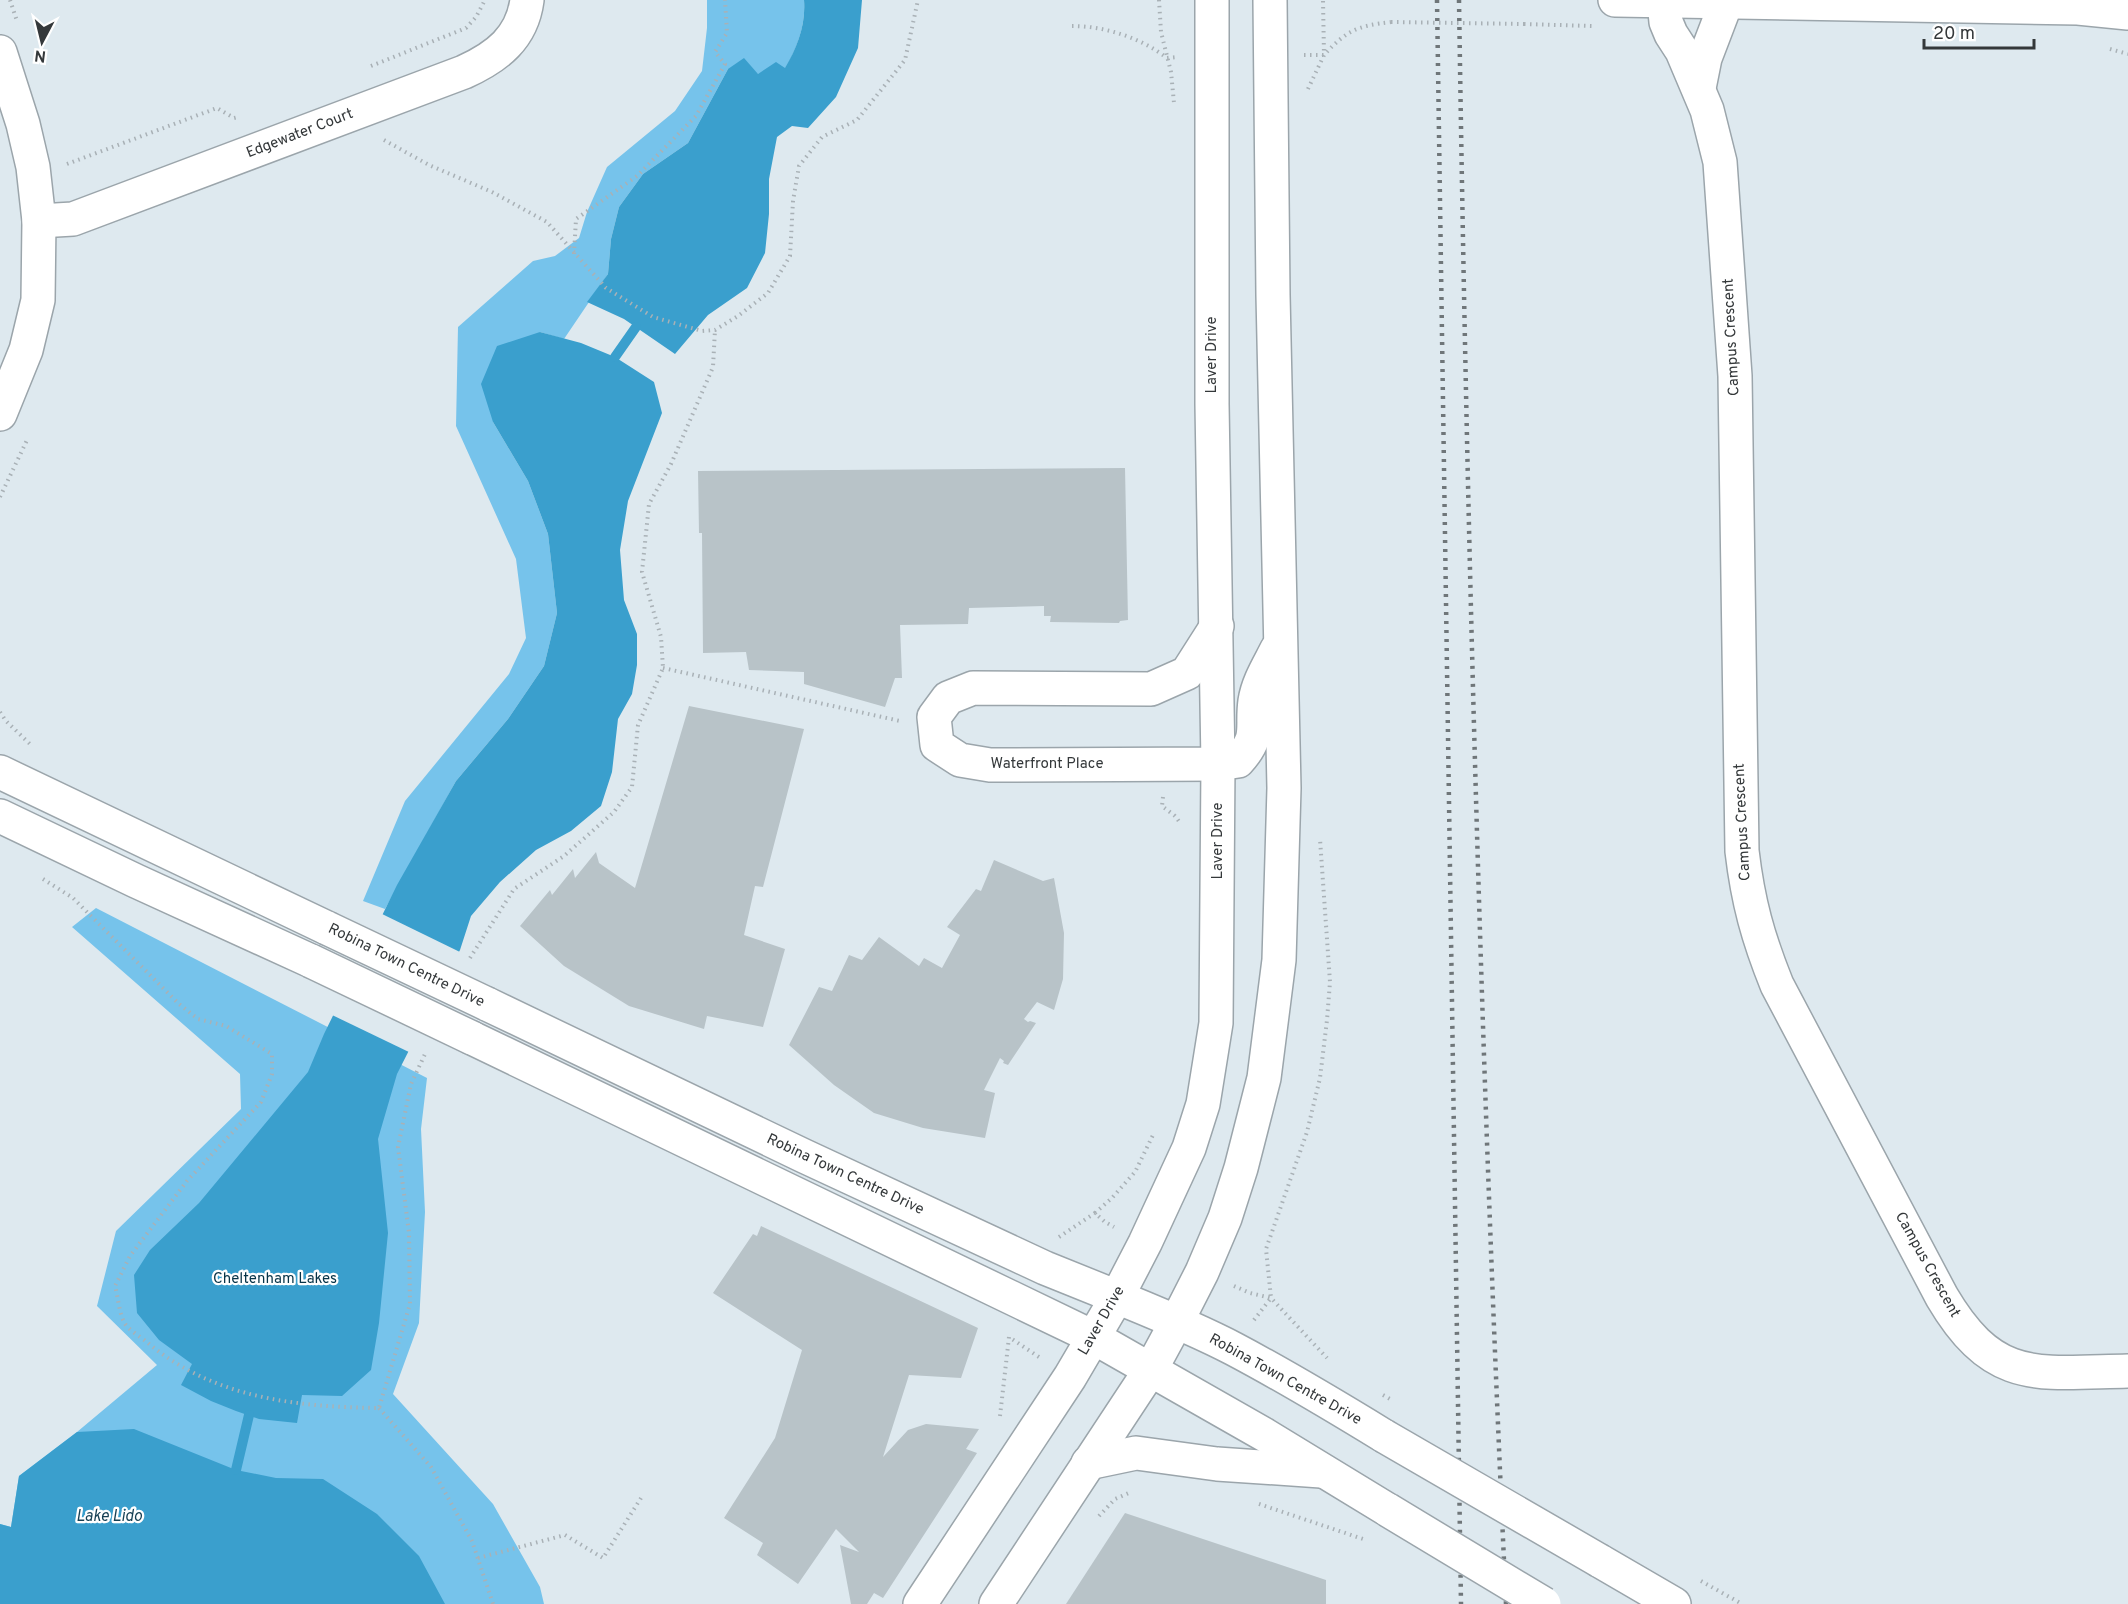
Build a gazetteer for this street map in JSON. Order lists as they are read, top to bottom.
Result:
{
  "streets": {
    "street": [
      "Edgewater Court",
      "Campus Crescent",
      "Laver Drive",
      "Waterfront Place",
      "Robina Town Centre Drive"
    ]
  },
  "crossings": [
    ["Laver Drive", "Waterfront Place"],
    ["Laver Drive", "Robina Town Centre Drive"]
  ],
  "water": ["Lake Lido"],
  "parks": ["Cheltenham Lakes"],
  "scale_bar": "20 m",
  "north": "bottom"
}
